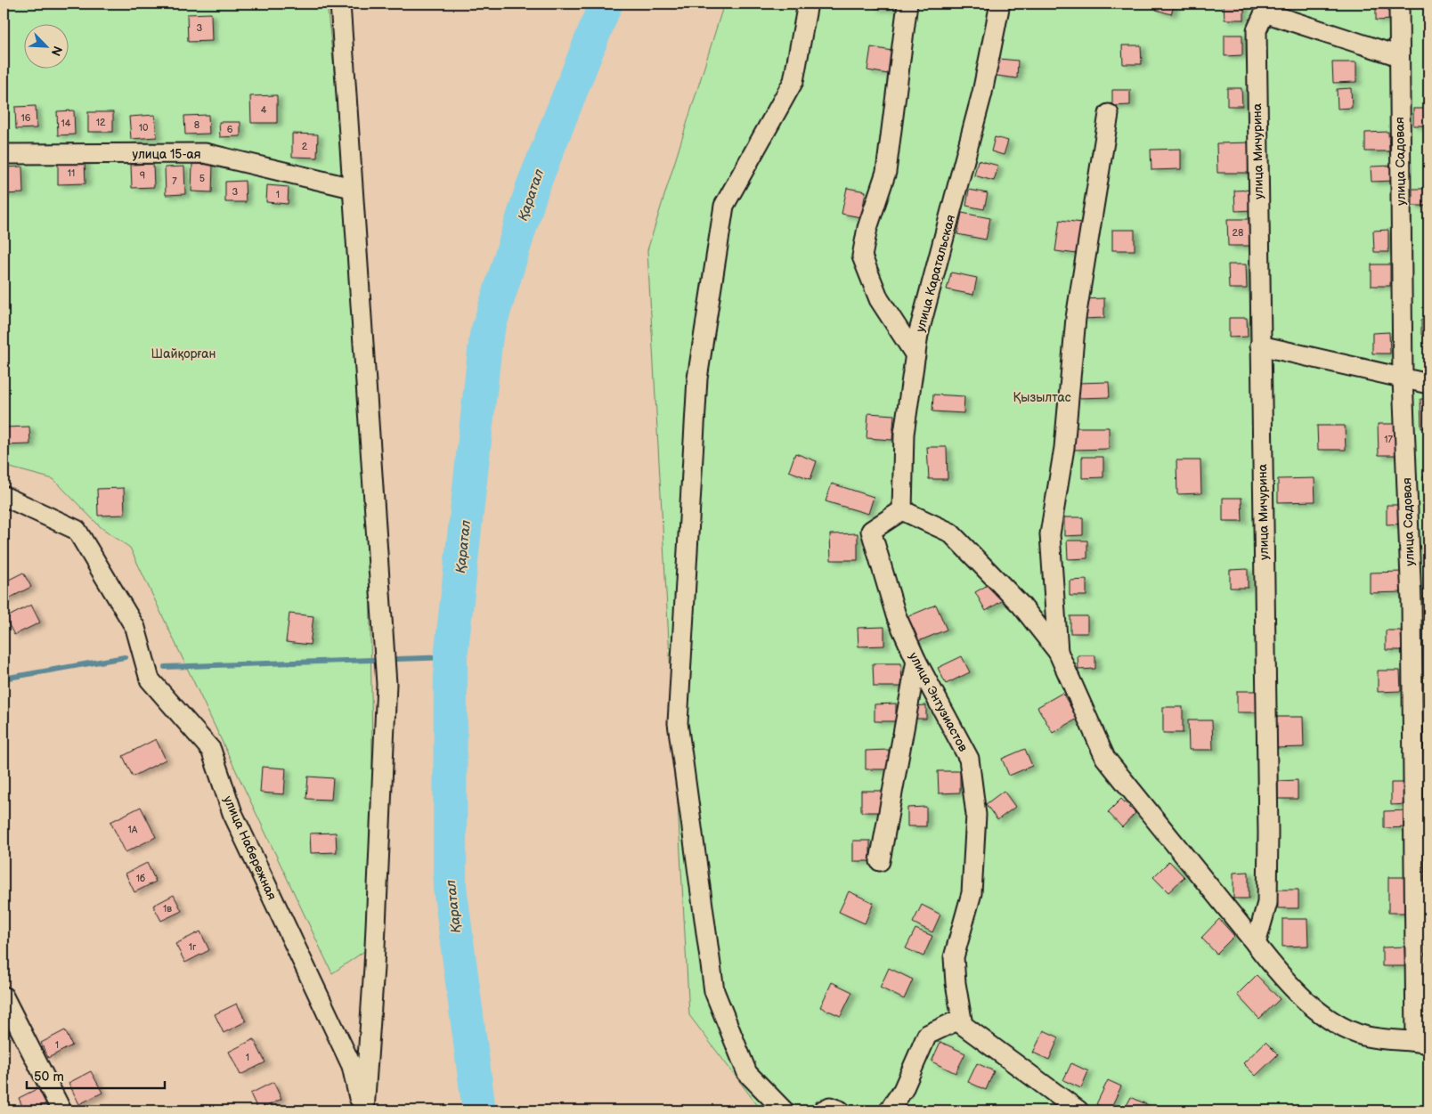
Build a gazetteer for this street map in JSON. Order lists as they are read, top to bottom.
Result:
{
  "streets": {
    "street": [
      "улица Мичурина",
      "улица 15-ая",
      "улица Садовая",
      "улица Каратальская",
      "улица Энтузиастов",
      "улица Набережная"
    ]
  },
  "crossings": [
    ["улица Мичурина", "улица Садовая"],
    ["улица Каратальская", "улица Энтузиастов"]
  ],
  "water": ["Қаратал"],
  "parks": ["Шайқорған", "Қызылтас"],
  "house_numbers": [
    "3",
    "4",
    "16",
    "12",
    "14",
    "8",
    "10",
    "6",
    "2",
    "11",
    "9",
    "5",
    "7",
    "3",
    "1",
    "28",
    "17",
    "1А",
    "1б",
    "1в",
    "1г",
    "1",
    "1"
  ],
  "scale_bar": "50 m",
  "north": "bottom right"
}
